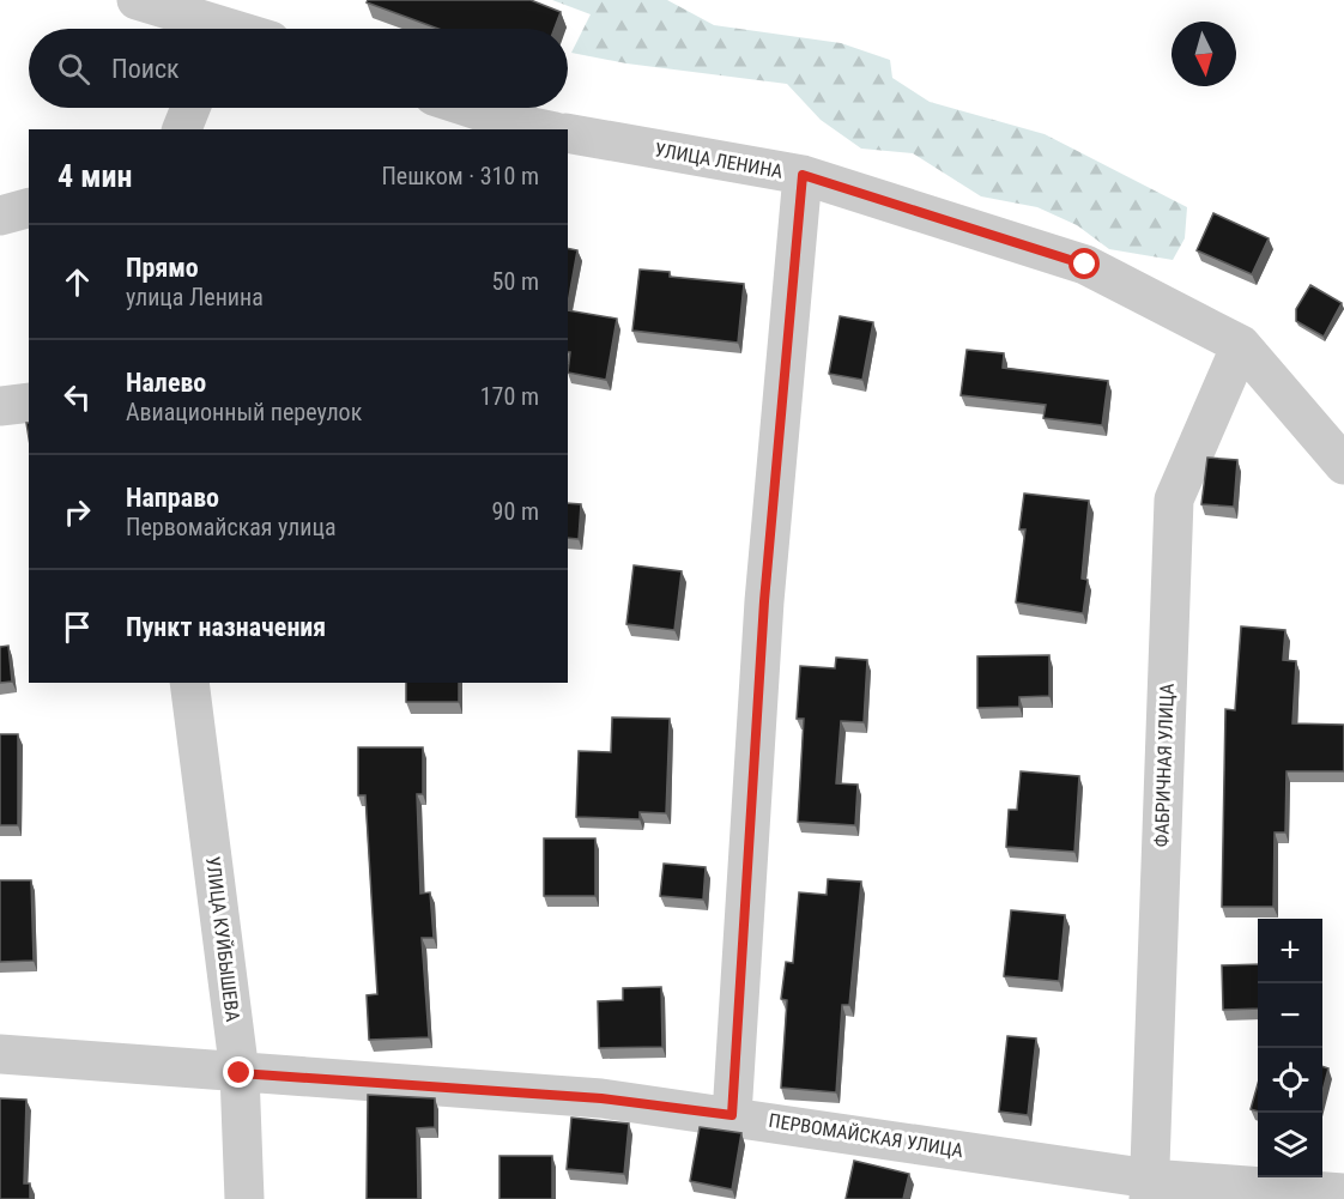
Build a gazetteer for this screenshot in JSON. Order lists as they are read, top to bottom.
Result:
{
  "streets": {
    "street": [
      "УЛИЦА ЛЕНИНА",
      "ФАБРИЧНАЯ УЛИЦА",
      "УЛИЦА КУЙБЫШЕВА",
      "ПЕРВОМАЙСКАЯ УЛИЦА"
    ]
  },
  "crossings": [
    ["УЛИЦА ЛЕНИНА", "ФАБРИЧНАЯ УЛИЦА"],
    ["ФАБРИЧНАЯ УЛИЦА", "ПЕРВОМАЙСКАЯ УЛИЦА"],
    ["УЛИЦА КУЙБЫШЕВА", "ПЕРВОМАЙСКАЯ УЛИЦА"]
  ],
  "north": "bottom",
  "page": {
    "search": "Поиск",
    "heading": ["4 мин", "Пешком · 310 m"],
    "list": [
      ["Прямо", "улица Ленина", "50 m"],
      ["Налево", "Авиационный переулок", "170 m"],
      ["Направо", "Первомайская улица", "90 m"],
      "Пункт назначения"
    ],
    "map_buttons": ["+", "−"]
  }
}
